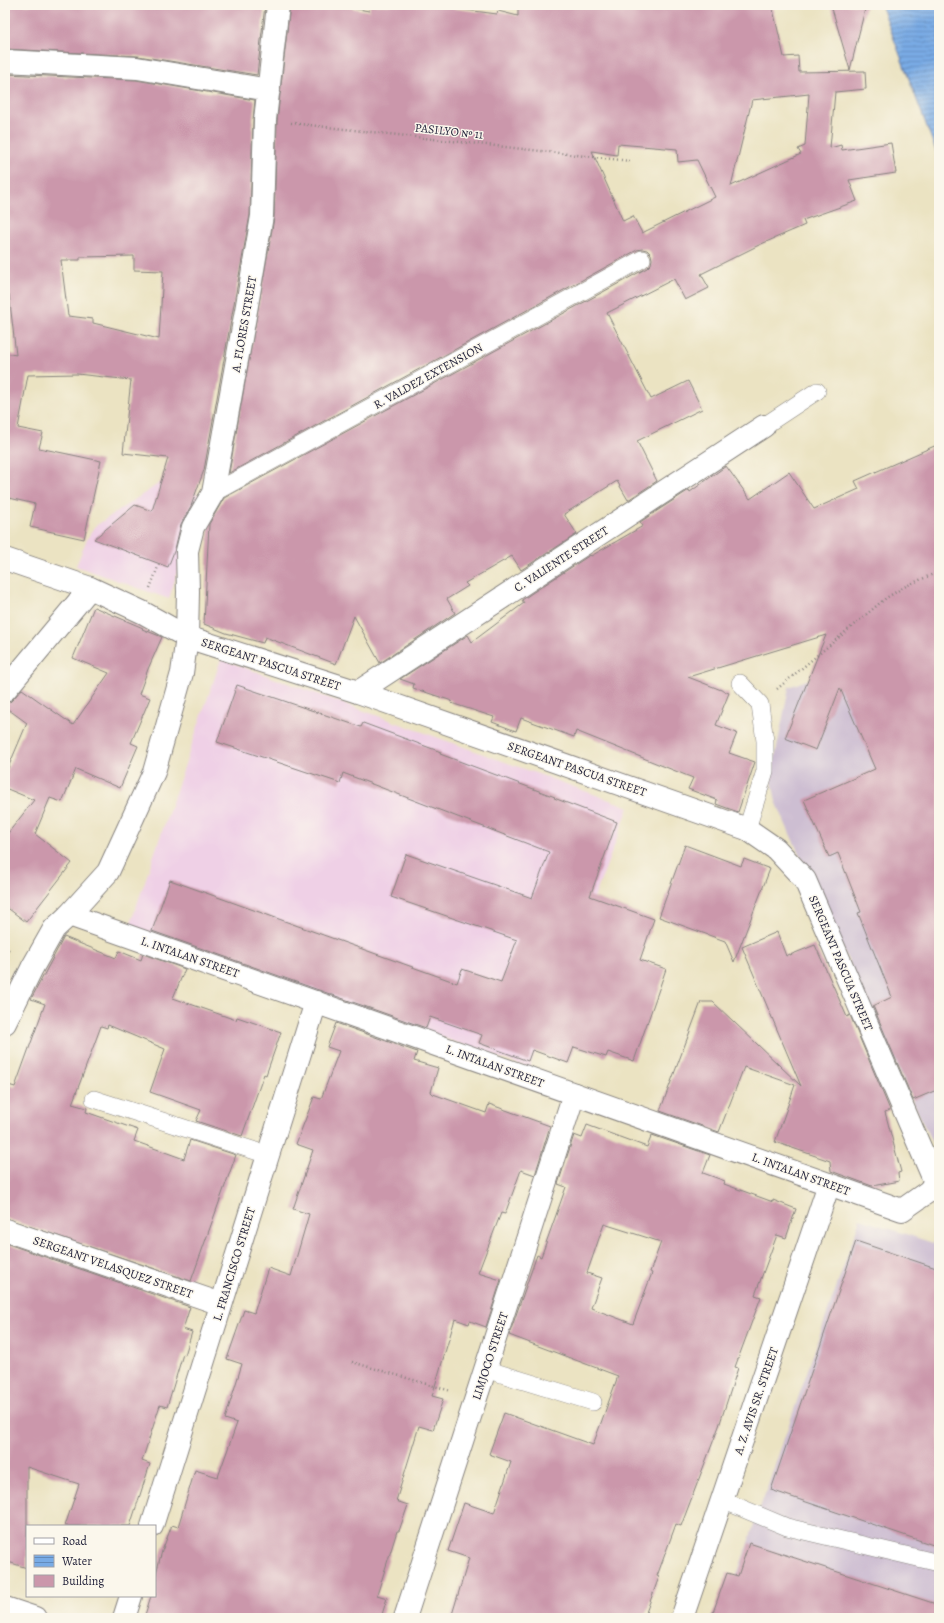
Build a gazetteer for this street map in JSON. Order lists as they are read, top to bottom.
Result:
{
  "streets": {
    "street": [
      "A. FLORES STREET",
      "C. VALIENTE STREET",
      "SERGEANT PASCUA STREET",
      "L. INTALAN STREET",
      "L. FRANCISCO STREET",
      "SERGEANT VELASQUEZ STREET",
      "LIMJOCO STREET",
      "A. Z. AVIS SR. STREET"
    ],
    "lane": ["R. VALDEZ EXTENSION"],
    "path": ["PASILYO № 11"]
  },
  "crossings": [
    ["PASILYO № 11", "A. FLORES STREET"],
    ["A. FLORES STREET", "R. VALDEZ EXTENSION"],
    ["A. FLORES STREET", "SERGEANT PASCUA STREET"],
    ["C. VALIENTE STREET", "SERGEANT PASCUA STREET"],
    ["SERGEANT PASCUA STREET", "L. INTALAN STREET"],
    ["L. INTALAN STREET", "L. FRANCISCO STREET"],
    ["L. INTALAN STREET", "LIMJOCO STREET"],
    ["L. INTALAN STREET", "A. Z. AVIS SR. STREET"],
    ["L. FRANCISCO STREET", "SERGEANT VELASQUEZ STREET"]
  ],
  "legend": ["Road", "Water", "Building"]
}
